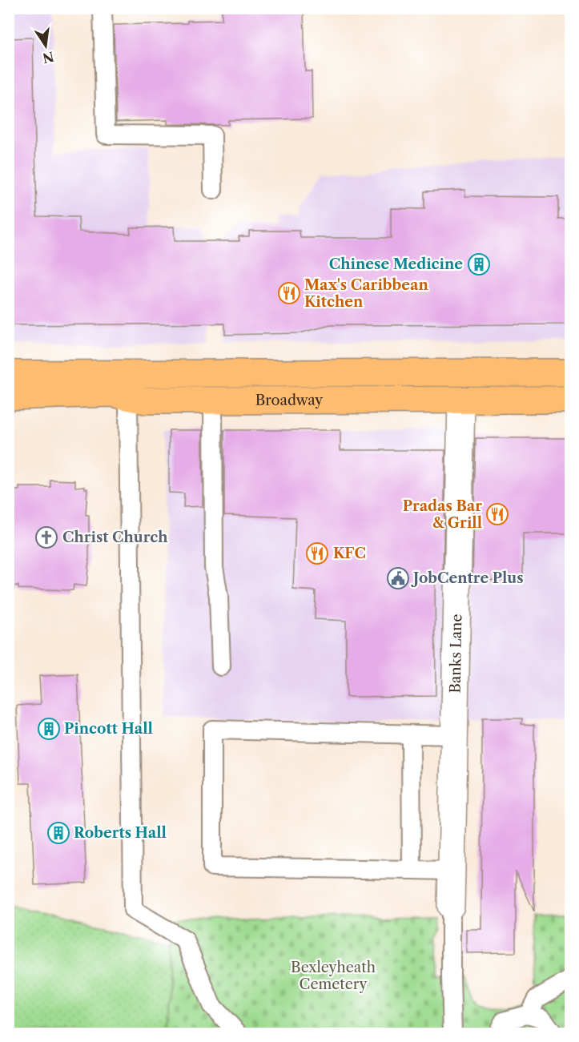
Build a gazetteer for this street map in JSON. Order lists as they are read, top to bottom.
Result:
{
  "streets": {
    "main road": ["Broadway"],
    "street": ["Banks Lane"]
  },
  "crossings": [
    ["Broadway", "Banks Lane"]
  ],
  "parks": ["Bexleyheath Cemetery"],
  "places": {
    "building": ["Chinese Medicine", "Pincott Hall", "Roberts Hall"],
    "restaurant": ["Max's Caribbean Kitchen", "Pradas Bar & Grill", "KFC"],
    "church": ["Christ Church"],
    "public building": ["JobCentre Plus"]
  },
  "north": "bottom"
}
